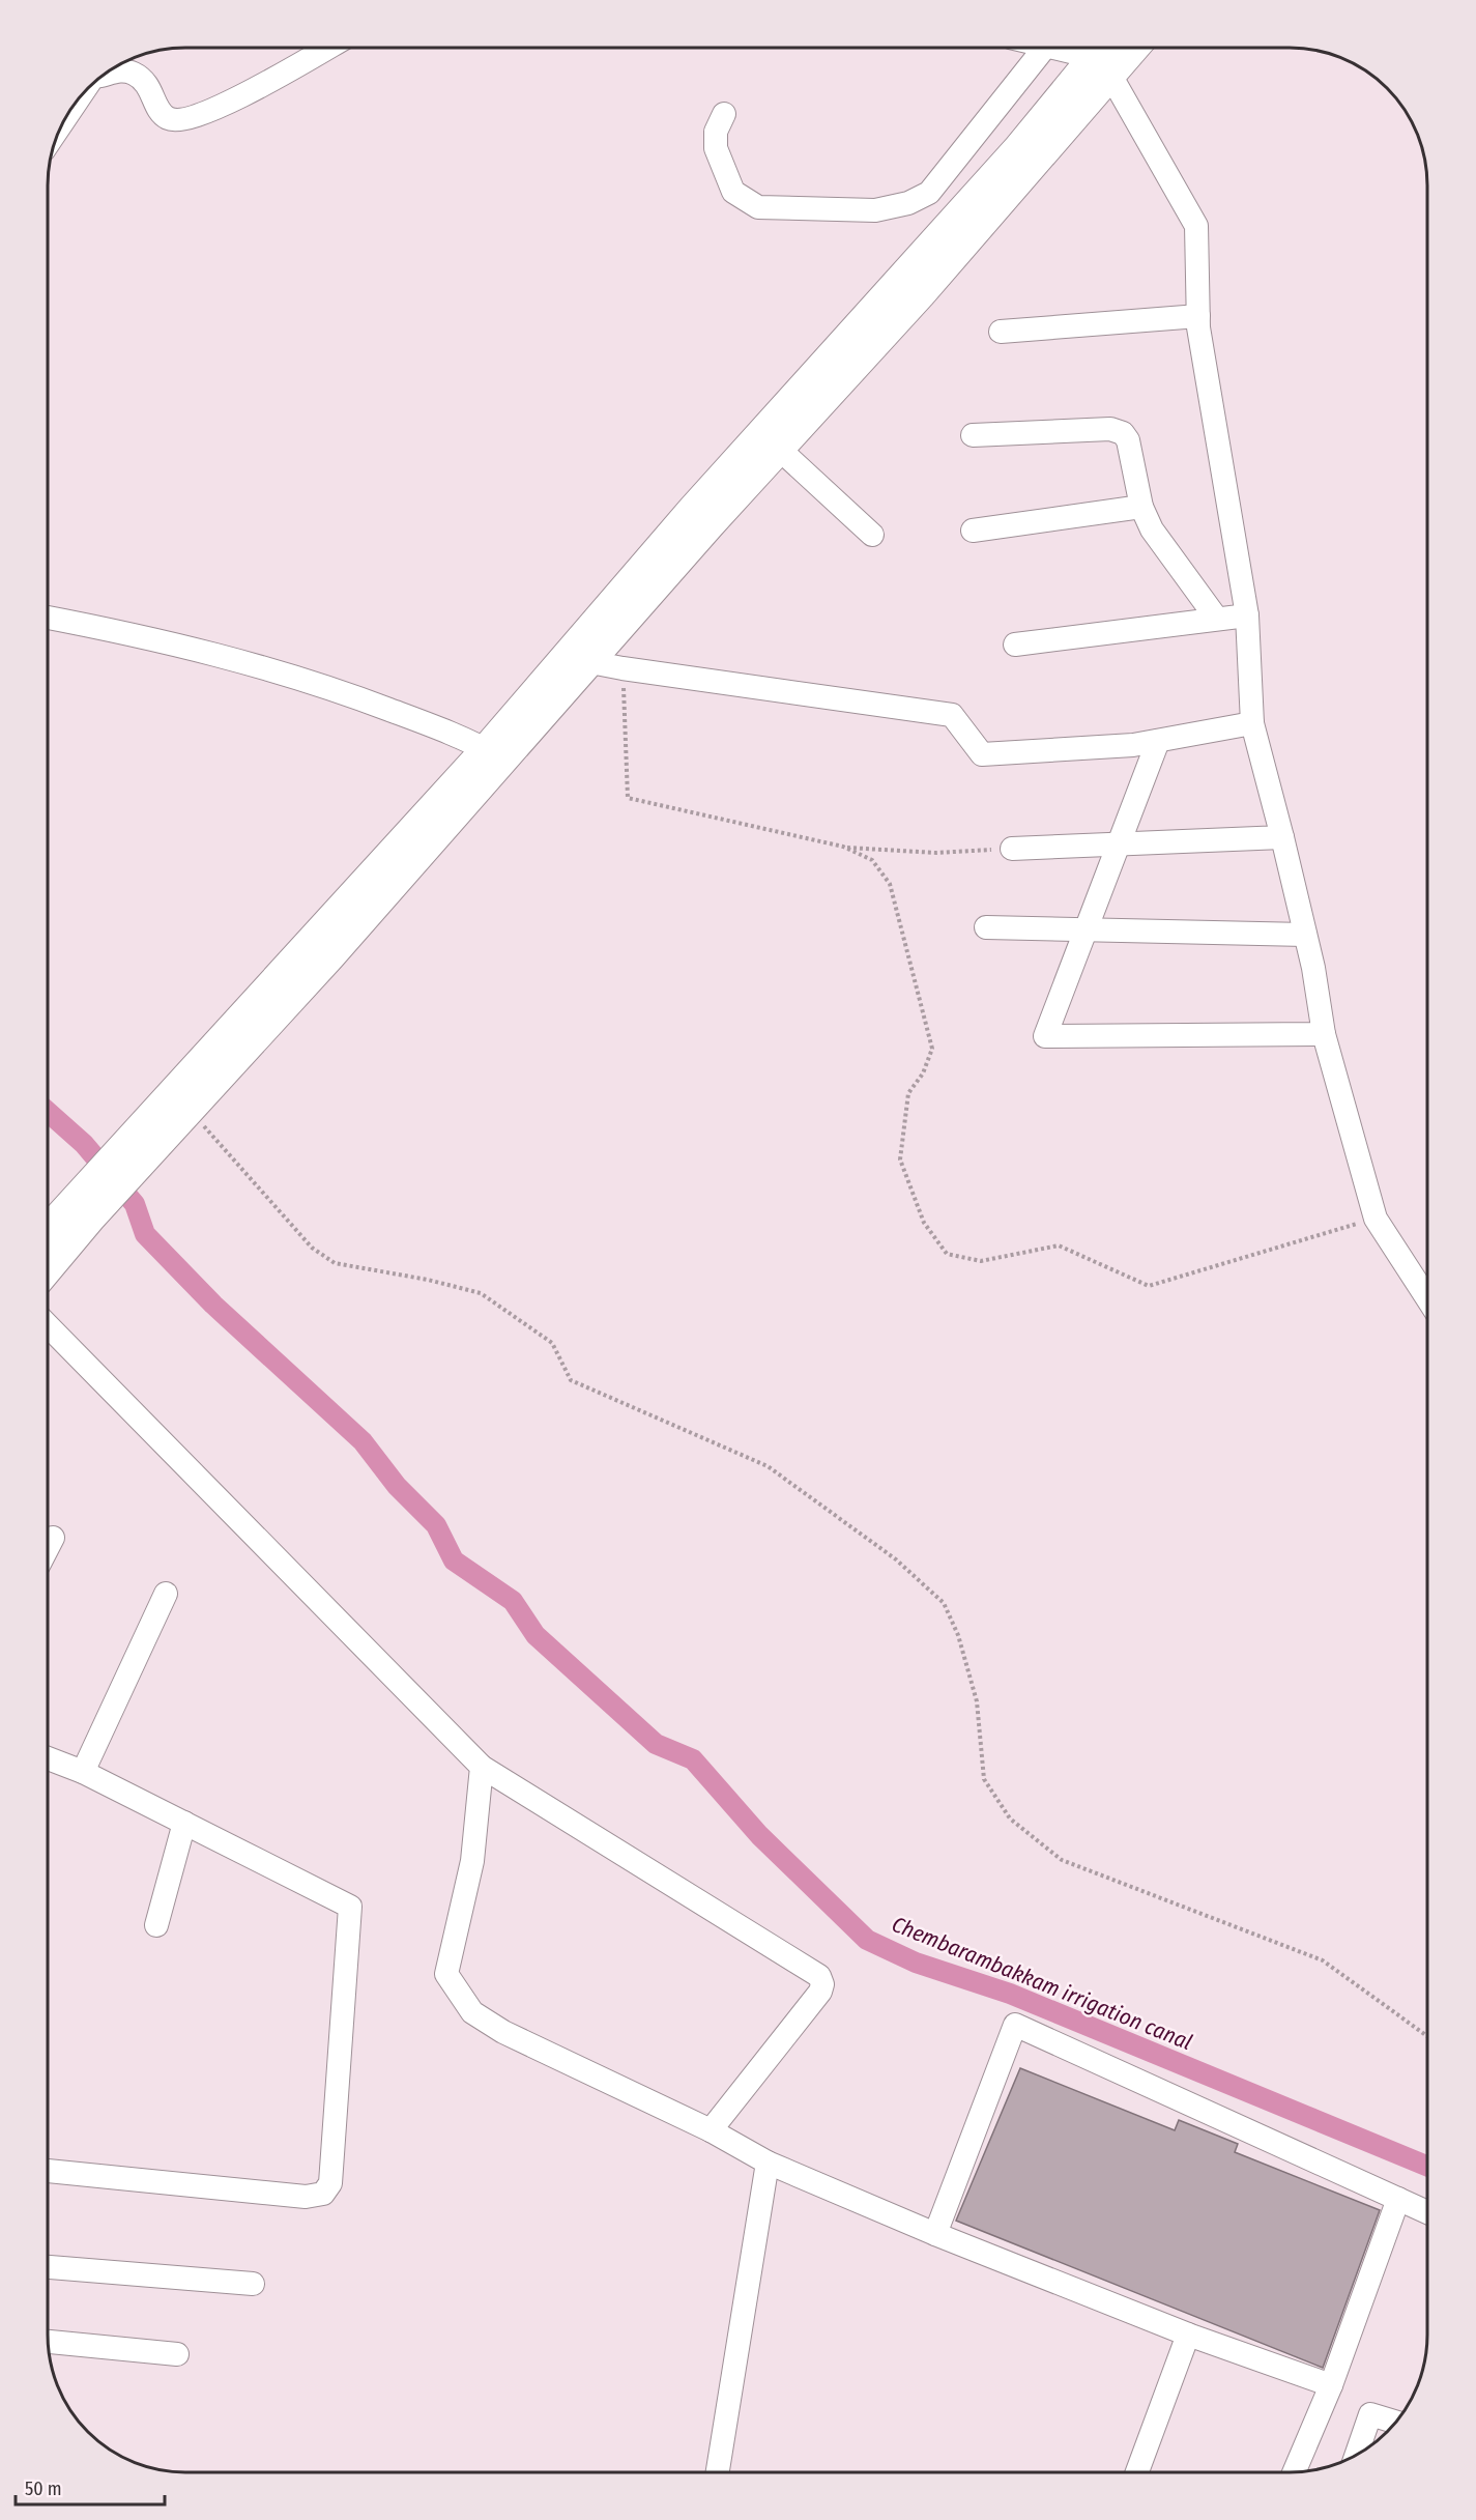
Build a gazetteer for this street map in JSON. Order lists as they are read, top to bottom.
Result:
{
  "water": ["Chembarambakkam irrigation canal"],
  "scale_bar": "50 m"
}
